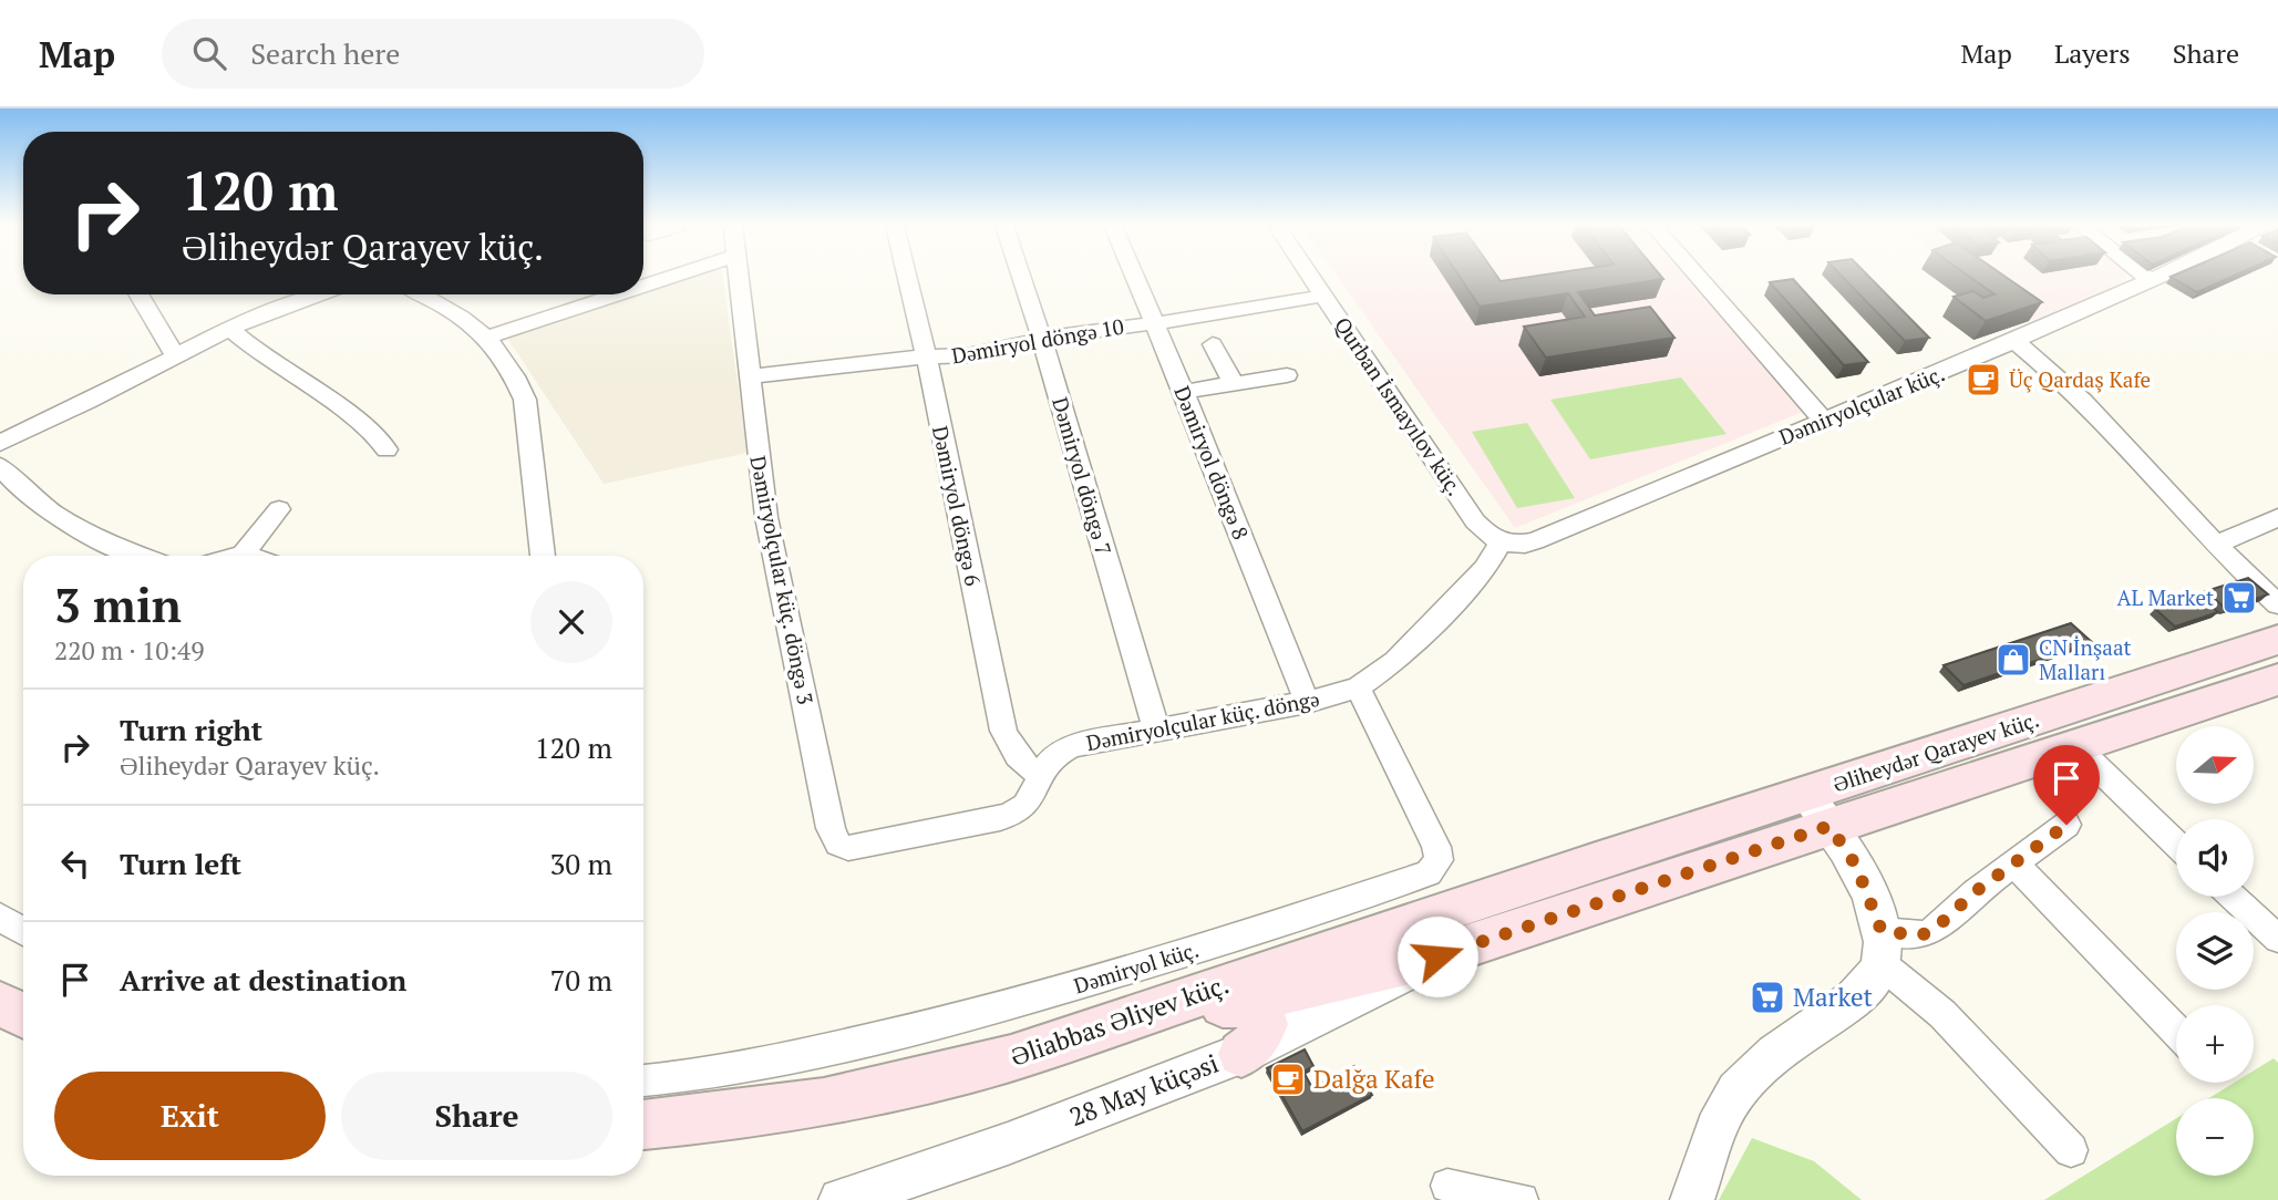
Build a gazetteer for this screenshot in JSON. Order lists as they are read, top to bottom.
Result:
{
  "streets": {
    "main road": ["Əliheydər Qarayev küç.", "Əliabbas Əliyev küç."],
    "street": [
      "Dəmiryol döngə 10",
      "Dəmiryolçular küç.",
      "Qurban İsmayılov küç.",
      "Dəmiryol döngə 8",
      "Dəmiryol döngə 7",
      "Dəmiryol döngə 6",
      "Dəmiryolçular küç. döngə 3",
      "Dəmiryolçular küç. döngə",
      "Dəmiryol küç.",
      "28 May küçəsi"
    ]
  },
  "crossings": [
    ["Dəmiryol döngə 10", "Qurban İsmayılov küç."],
    ["Dəmiryol döngə 10", "Dəmiryol döngə 8"],
    ["Dəmiryol döngə 10", "Dəmiryol döngə 7"],
    ["Dəmiryol döngə 10", "Dəmiryol döngə 6"],
    ["Dəmiryol döngə 10", "Dəmiryolçular küç. döngə 3"],
    ["Dəmiryolçular küç.", "Qurban İsmayılov küç."],
    ["Dəmiryolçular küç.", "Dəmiryolçular küç. döngə"],
    ["Qurban İsmayılov küç.", "Dəmiryolçular küç. döngə"],
    ["Dəmiryol döngə 8", "Dəmiryolçular küç. döngə"],
    ["Dəmiryol döngə 7", "Dəmiryolçular küç. döngə"],
    ["Dəmiryol döngə 6", "Dəmiryolçular küç. döngə"],
    ["Dəmiryolçular küç. döngə 3", "Dəmiryolçular küç. döngə"],
    ["Dəmiryolçular küç. döngə", "Dəmiryol küç."],
    ["Əliheydər Qarayev küç.", "Əliabbas Əliyev küç."],
    ["Əliheydər Qarayev küç.", "28 May küçəsi"]
  ],
  "places": {
    "cafe": ["Üç Qardaş Kafe", "Dalğa Kafe"],
    "supermarket": ["AL Market", "Market"],
    "shop": ["CN İnşaat Malları"]
  },
  "north": "right",
  "page": {
    "header": "Map",
    "search": "Search here",
    "nav": ["Map", "Layers", "Share"],
    "turn": ["120 m", "Əliheydər Qarayev küç."],
    "heading": ["3 min", "220 m · 10:49"],
    "list": [
      {
        "name": "Turn right",
        "note": "Əliheydər Qarayev küç.",
        "value": "120 m"
      },
      {
        "name": "Turn left",
        "value": "30 m"
      },
      {
        "name": "Arrive at destination",
        "value": "70 m"
      }
    ],
    "map_buttons": ["+", "−"],
    "buttons": ["Exit", "Share"]
  }
}
